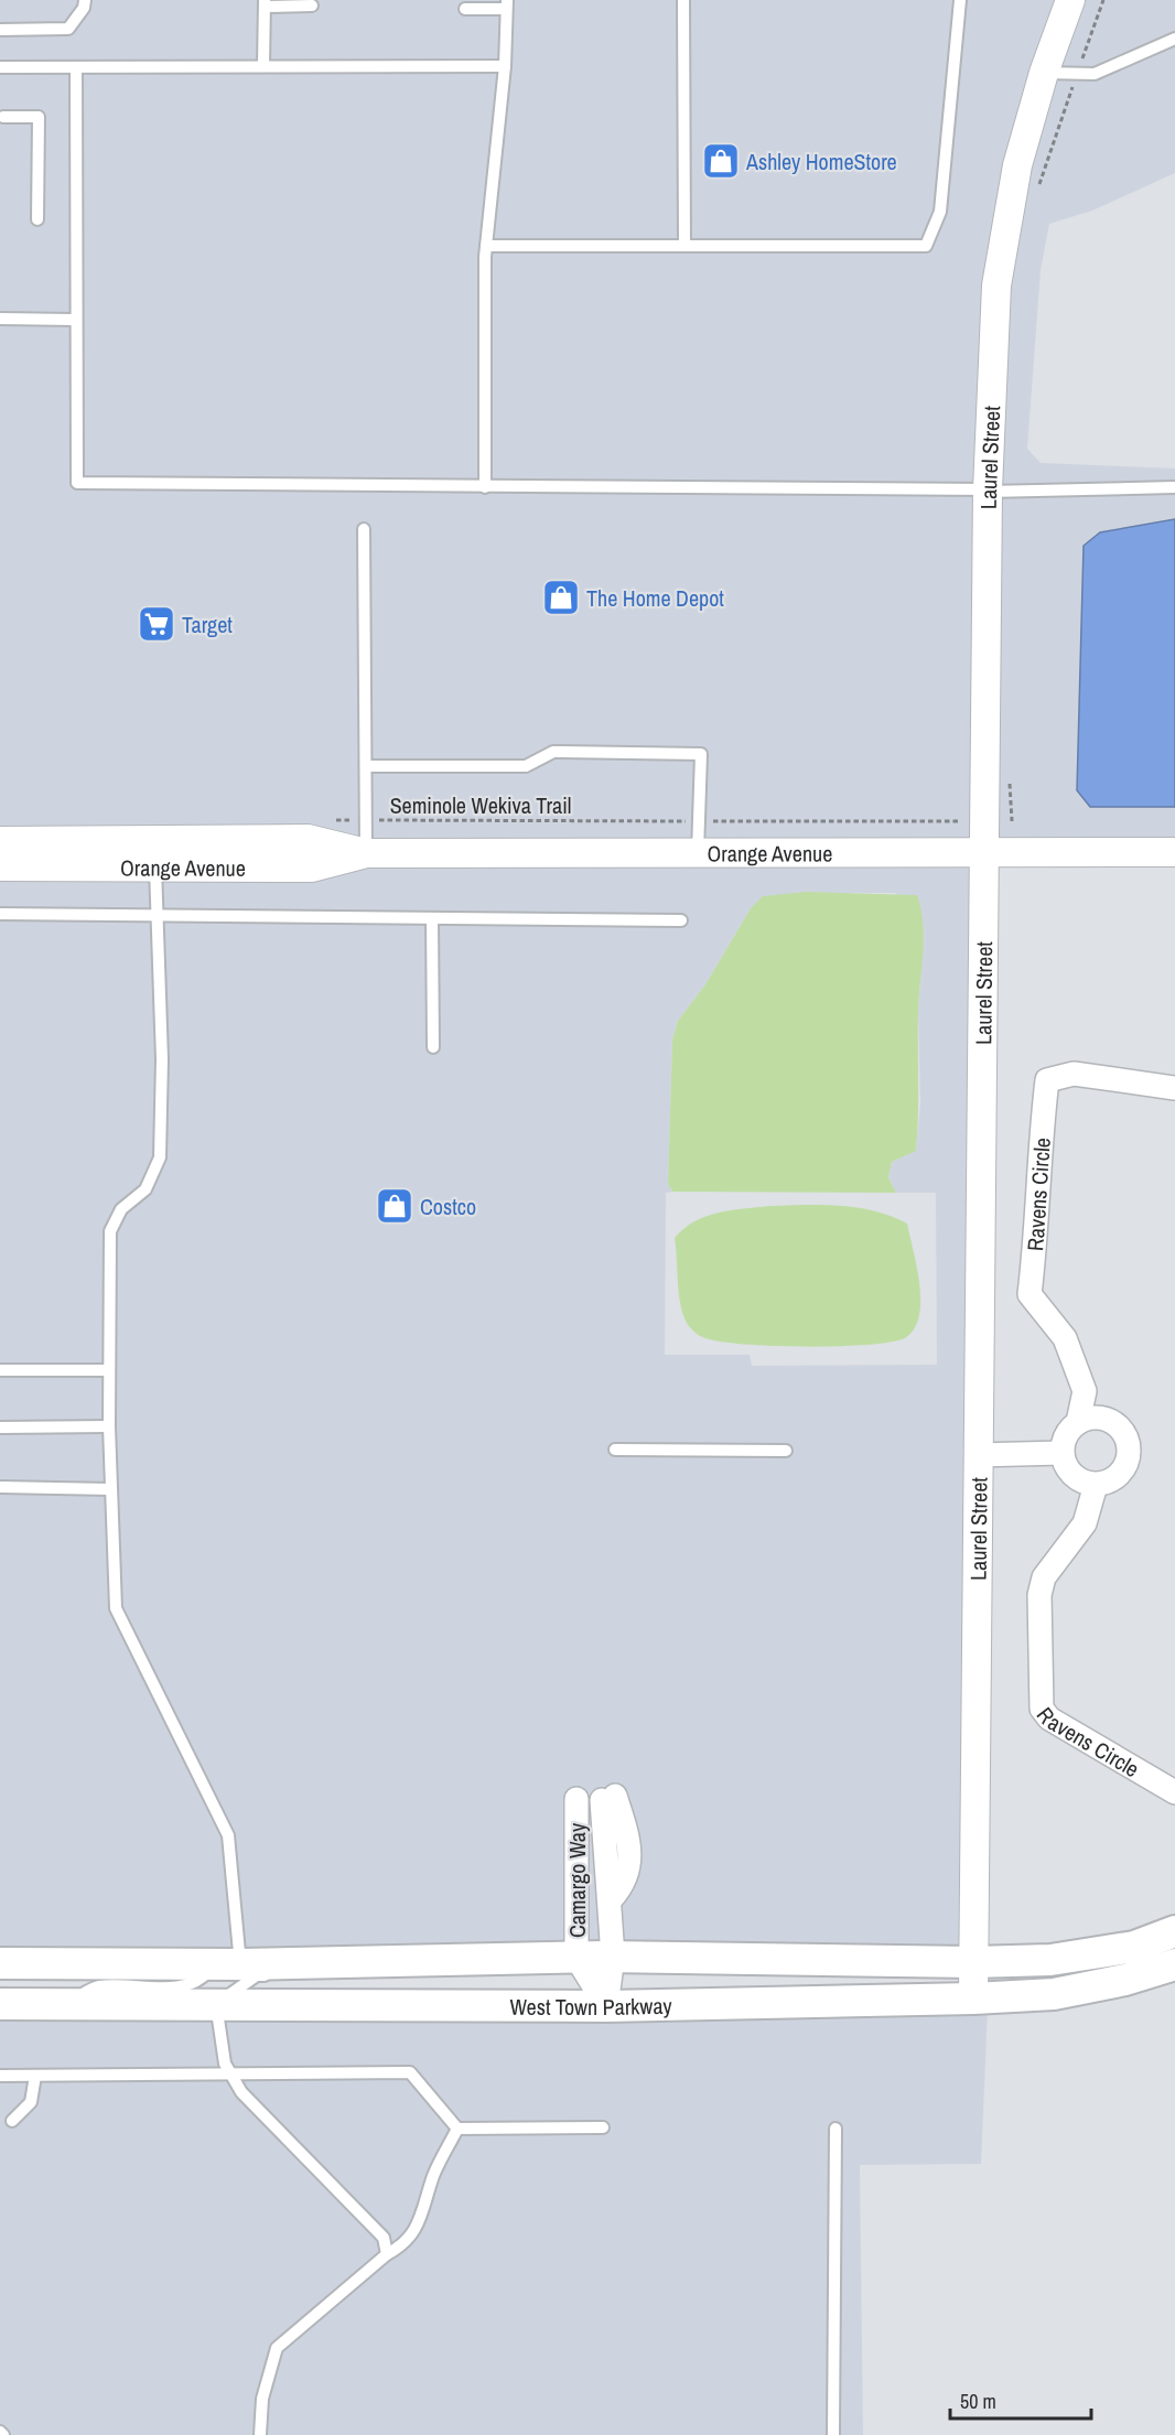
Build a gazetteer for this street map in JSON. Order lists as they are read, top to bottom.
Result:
{
  "streets": {
    "main road": ["West Town Parkway"],
    "street": [
      "Laurel Street",
      "Orange Avenue",
      "Ravens Circle",
      "Camargo Way"
    ],
    "path": ["Seminole Wekiva Trail"]
  },
  "crossings": [
    ["Laurel Street", "Orange Avenue"],
    ["Laurel Street", "West Town Parkway"],
    ["Camargo Way", "West Town Parkway"]
  ],
  "places": {
    "shop": ["Ashley HomeStore", "The Home Depot", "Costco"],
    "supermarket": ["Target"]
  },
  "scale_bar": "50 m"
}
